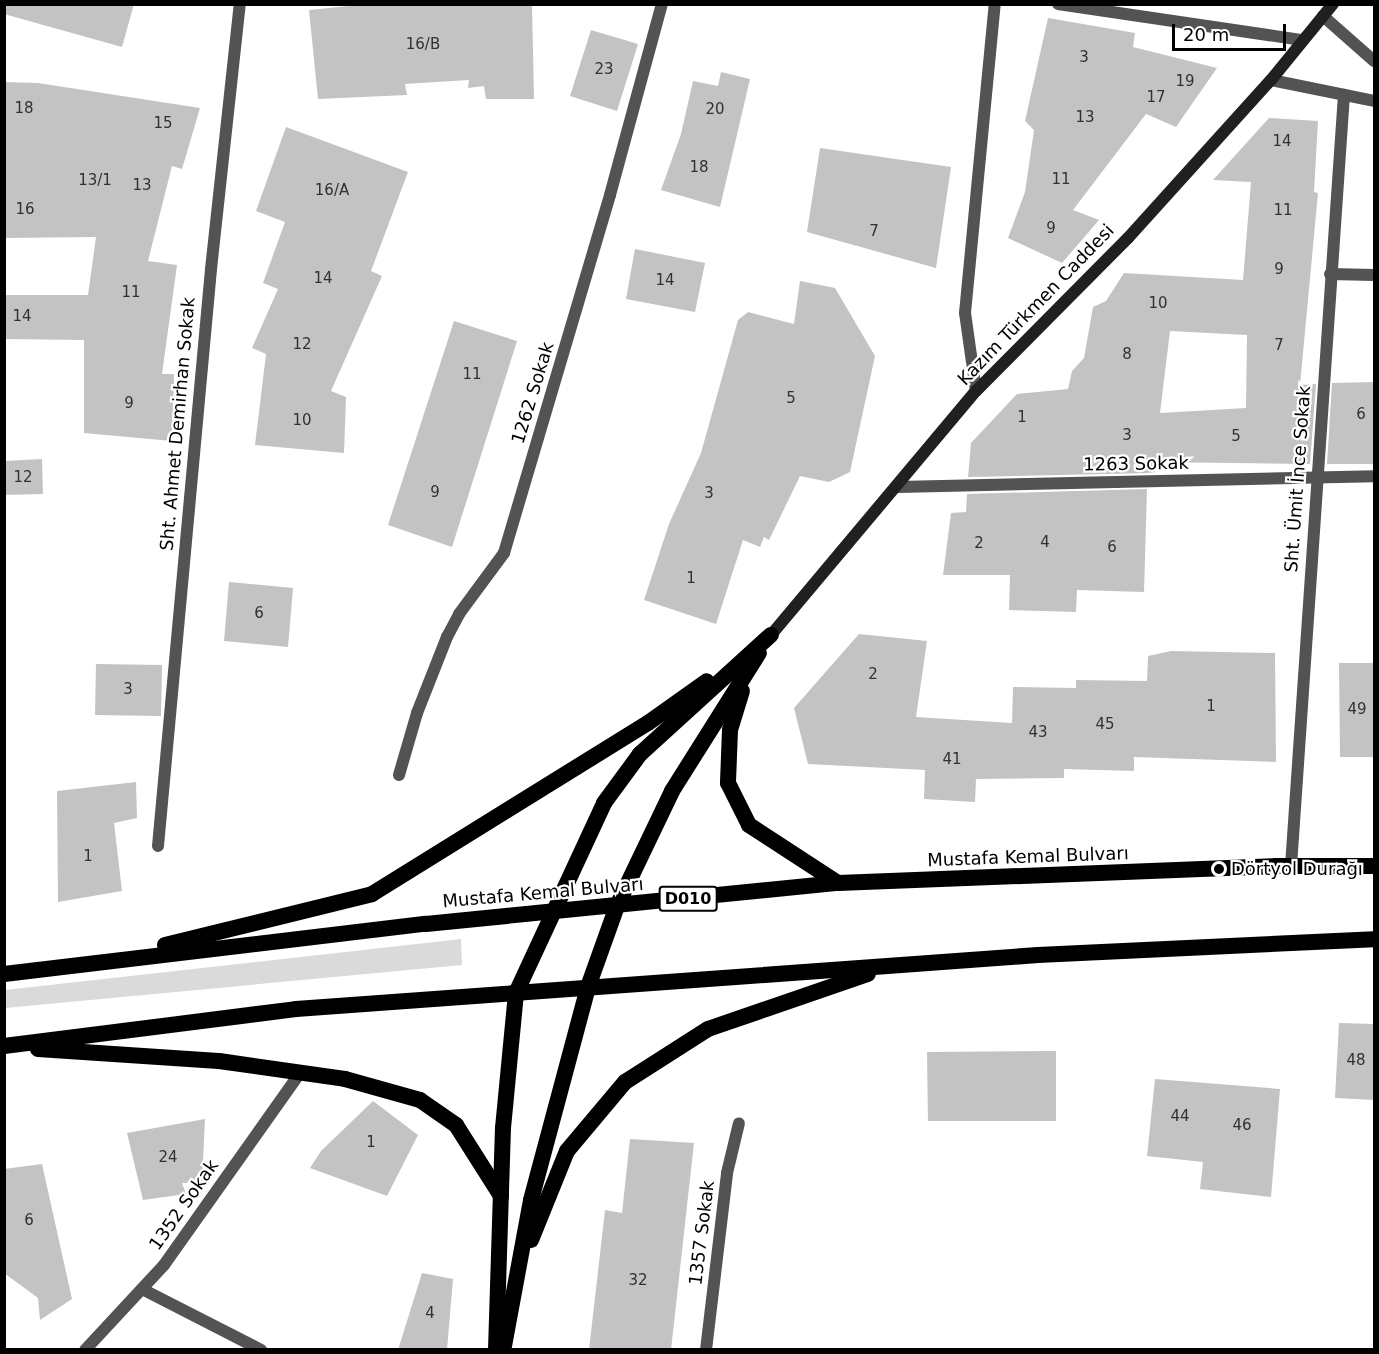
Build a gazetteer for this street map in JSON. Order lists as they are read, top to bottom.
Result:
{
  "streets": {
    "highway": ["Mustafa Kemal Bulvarı", "D010"],
    "main road": ["Kazım Türkmen Caddesi"],
    "street": [
      "1262 Sokak",
      "Sht. Ahmet Demirhan Sokak",
      "1263 Sokak",
      "Sht. Ümit İnce Sokak",
      "1352 Sokak",
      "1357 Sokak"
    ]
  },
  "crossings": [
    ["Kazım Türkmen Caddesi", "1263 Sokak"],
    ["1263 Sokak", "Sht. Ümit İnce Sokak"],
    ["Sht. Ümit İnce Sokak", "Mustafa Kemal Bulvarı"]
  ],
  "places": ["Dörtyol Durağı"],
  "house_numbers": [
    "16/B",
    "3",
    "23",
    "19",
    "17",
    "18",
    "20",
    "13",
    "15",
    "14",
    "18",
    "11",
    "13/1",
    "13",
    "16/A",
    "16",
    "11",
    "9",
    "7",
    "9",
    "14",
    "14",
    "11",
    "10",
    "14",
    "12",
    "7",
    "8",
    "11",
    "5",
    "9",
    "6",
    "1",
    "10",
    "3",
    "5",
    "12",
    "9",
    "3",
    "4",
    "2",
    "6",
    "1",
    "6",
    "2",
    "3",
    "1",
    "49",
    "45",
    "43",
    "41",
    "1",
    "48",
    "44",
    "46",
    "1",
    "24",
    "6",
    "32",
    "4"
  ],
  "scale_bar": "20 m"
}
